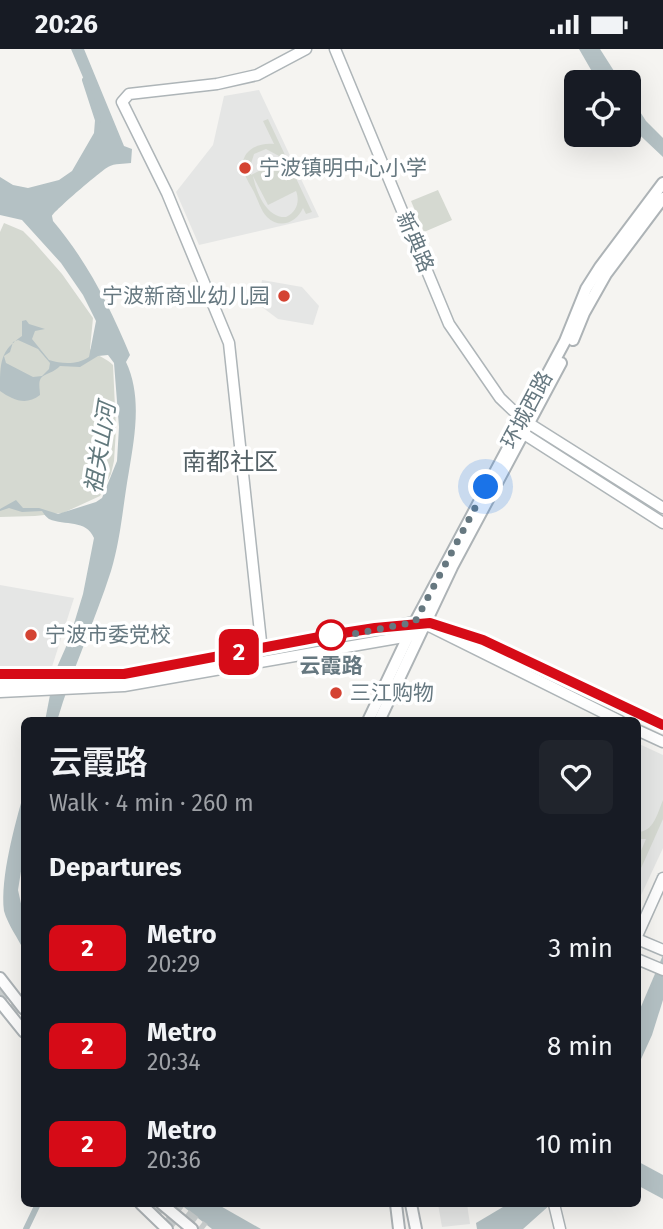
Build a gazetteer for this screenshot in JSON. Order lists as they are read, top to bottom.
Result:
{
  "streets": {
    "main road": ["新典路", "环城西路"]
  },
  "crossings": [
    ["新典路", "环城西路"]
  ],
  "districts": ["南都社区"],
  "water": ["祖关山河"],
  "places": [
    "宁波镇明中心小学",
    "宁波新商业幼儿园",
    "宁波市委党校",
    "云霞路",
    "三江购物"
  ],
  "lines": ["metro line 2"],
  "page": {
    "status": "20:26",
    "on_map": "2",
    "heading": [
      ["云霞路", "Walk · 4 min · 260 m"],
      "Departures"
    ],
    "list": [
      {
        "mark": "2",
        "name": "Metro",
        "note": "20:29",
        "value": "3 min"
      },
      {
        "mark": "2",
        "name": "Metro",
        "note": "20:34",
        "value": "8 min"
      },
      {
        "mark": "2",
        "name": "Metro",
        "note": "20:36",
        "value": "10 min"
      }
    ]
  }
}
